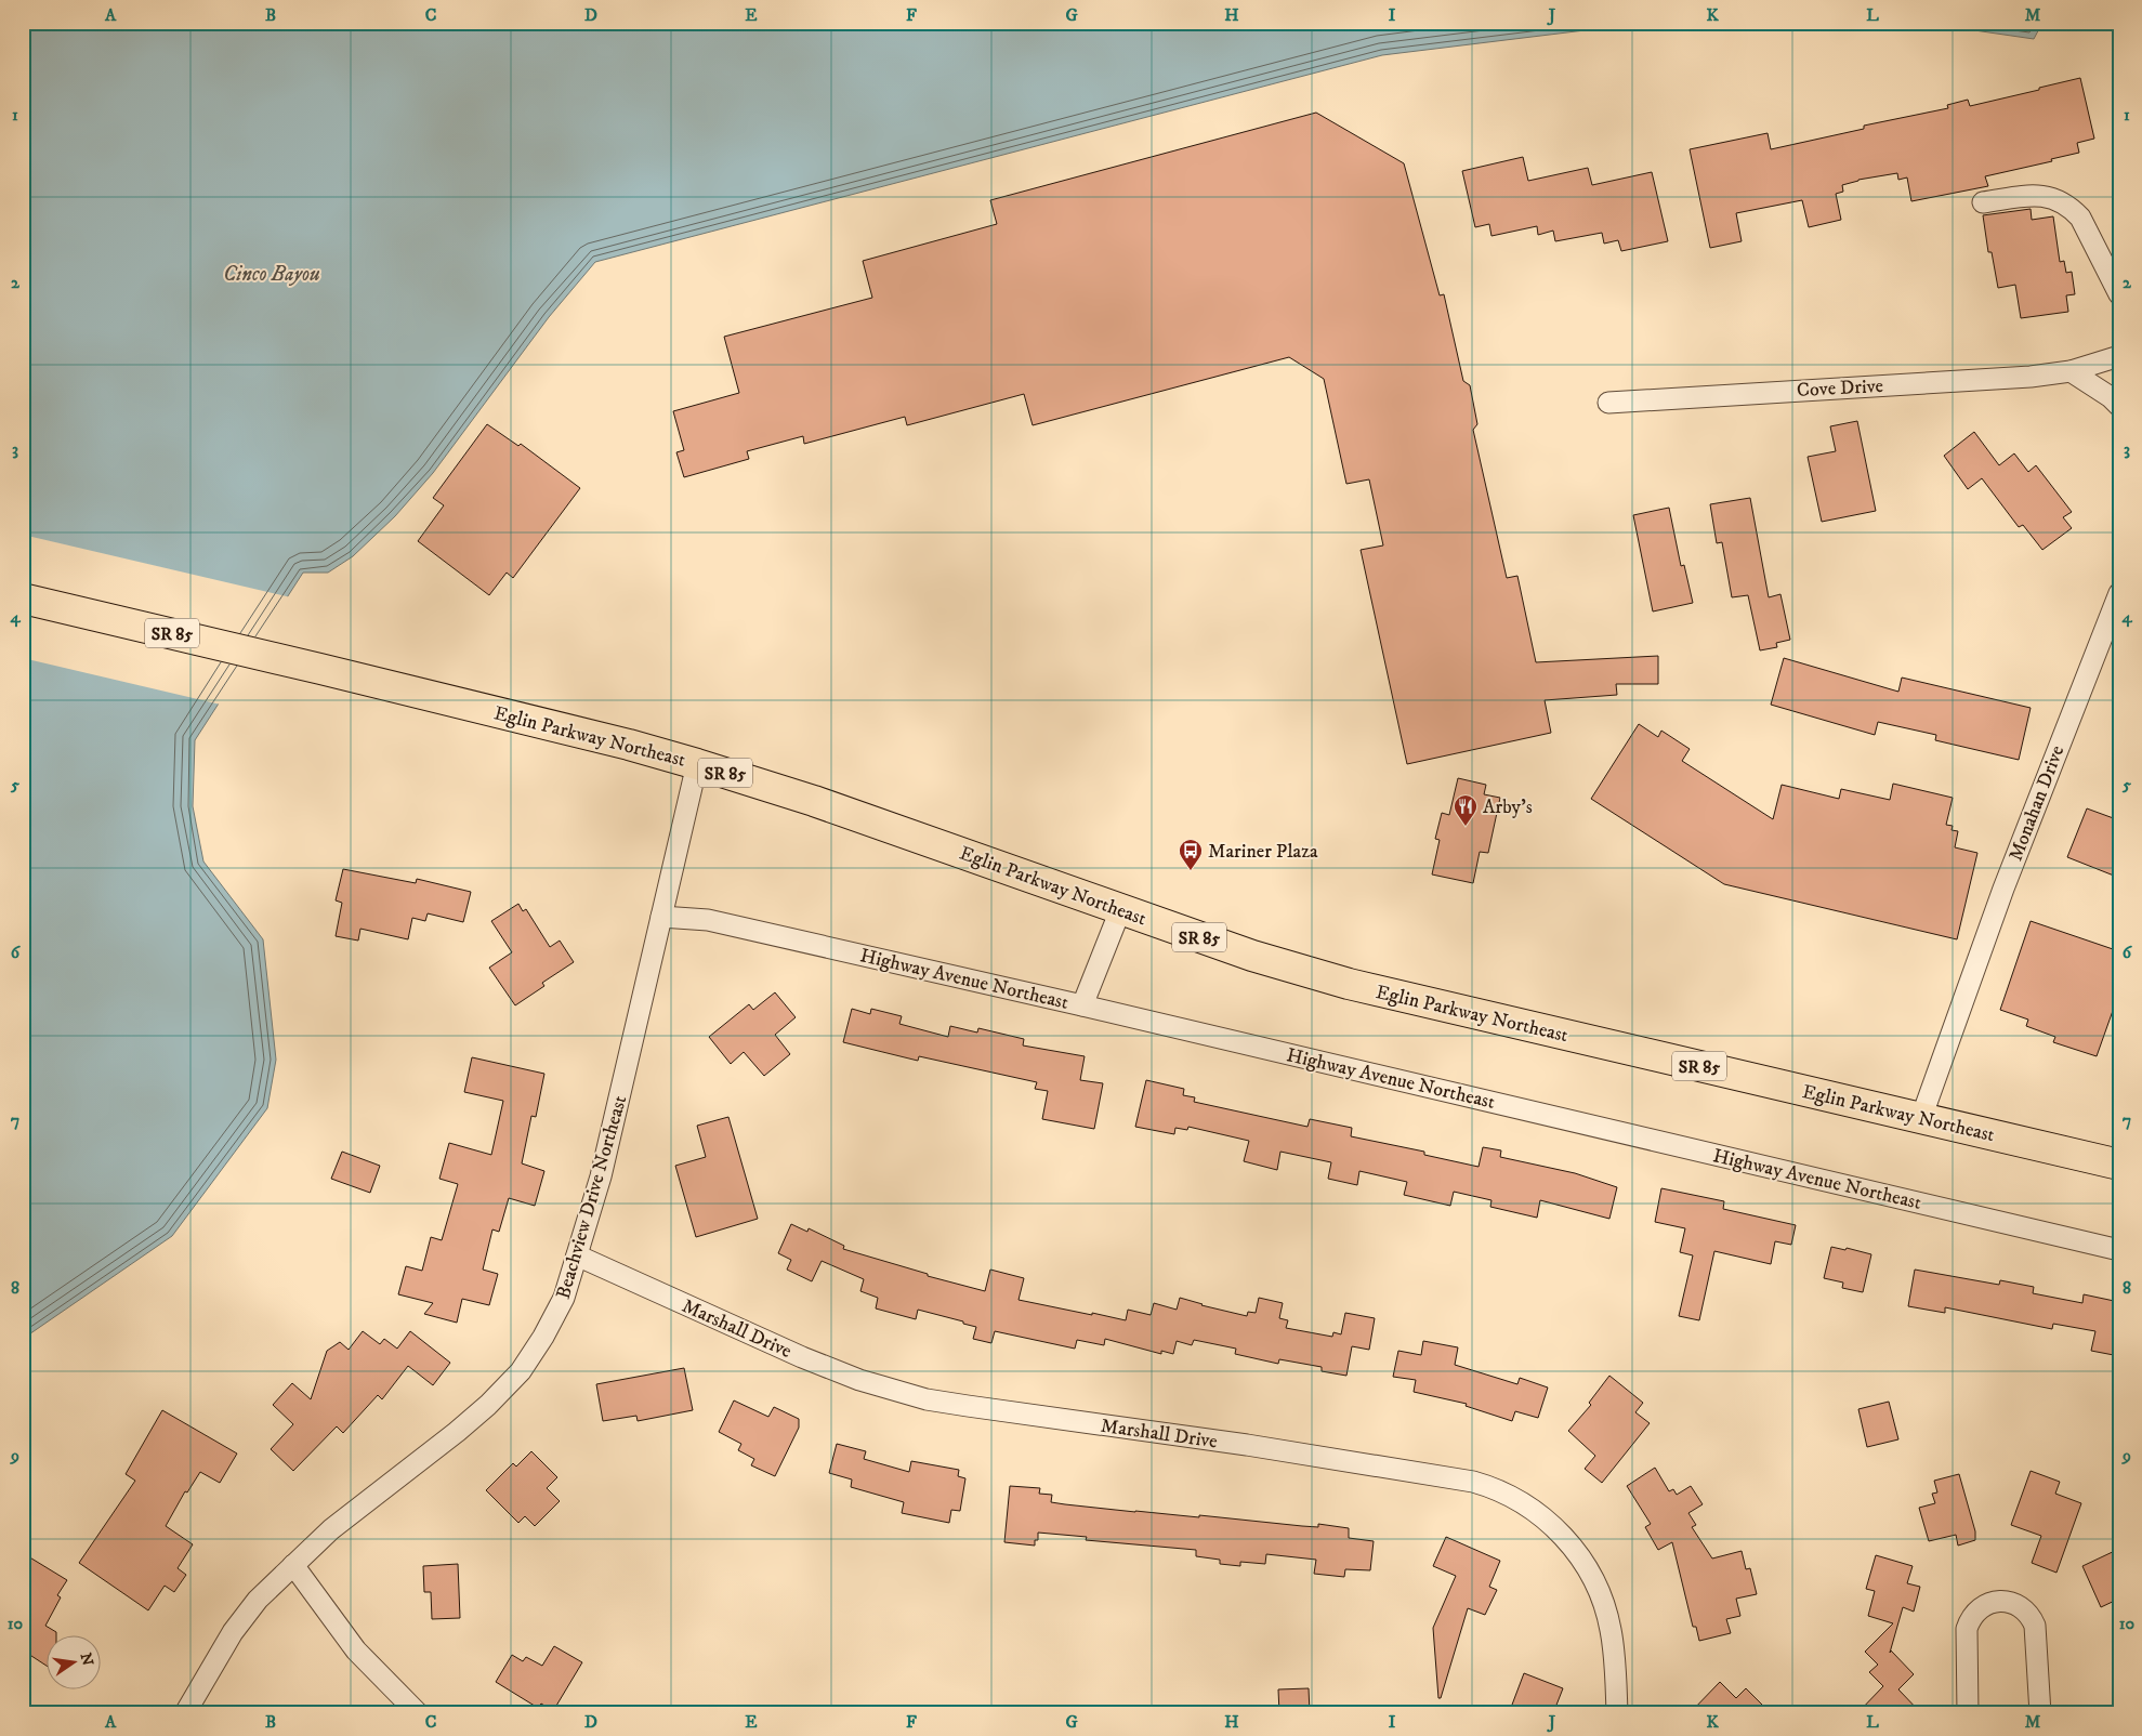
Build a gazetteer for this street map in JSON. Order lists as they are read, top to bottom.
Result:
{
  "streets": {
    "highway": ["SR 85", "Eglin Parkway Northeast"],
    "street": [
      "Cove Drive",
      "Monahan Drive",
      "Highway Avenue Northeast",
      "Beachview Drive Northeast",
      "Marshall Drive"
    ]
  },
  "crossings": [
    ["Eglin Parkway Northeast", "Monahan Drive"],
    ["Eglin Parkway Northeast", "Beachview Drive Northeast"],
    ["Highway Avenue Northeast", "Beachview Drive Northeast"],
    ["Beachview Drive Northeast", "Marshall Drive"]
  ],
  "water": ["Cinco Bayou"],
  "places": {
    "restaurant": ["Arby's"],
    "bus stop": ["Mariner Plaza"]
  },
  "north": "right",
  "grid": {
    "columns": [
      "A",
      "B",
      "C",
      "D",
      "E",
      "F",
      "G",
      "H",
      "I",
      "J",
      "K",
      "L",
      "M"
    ],
    "rows": [
      "1",
      "2",
      "3",
      "4",
      "5",
      "6",
      "7",
      "8",
      "9",
      "10"
    ]
  }
}
